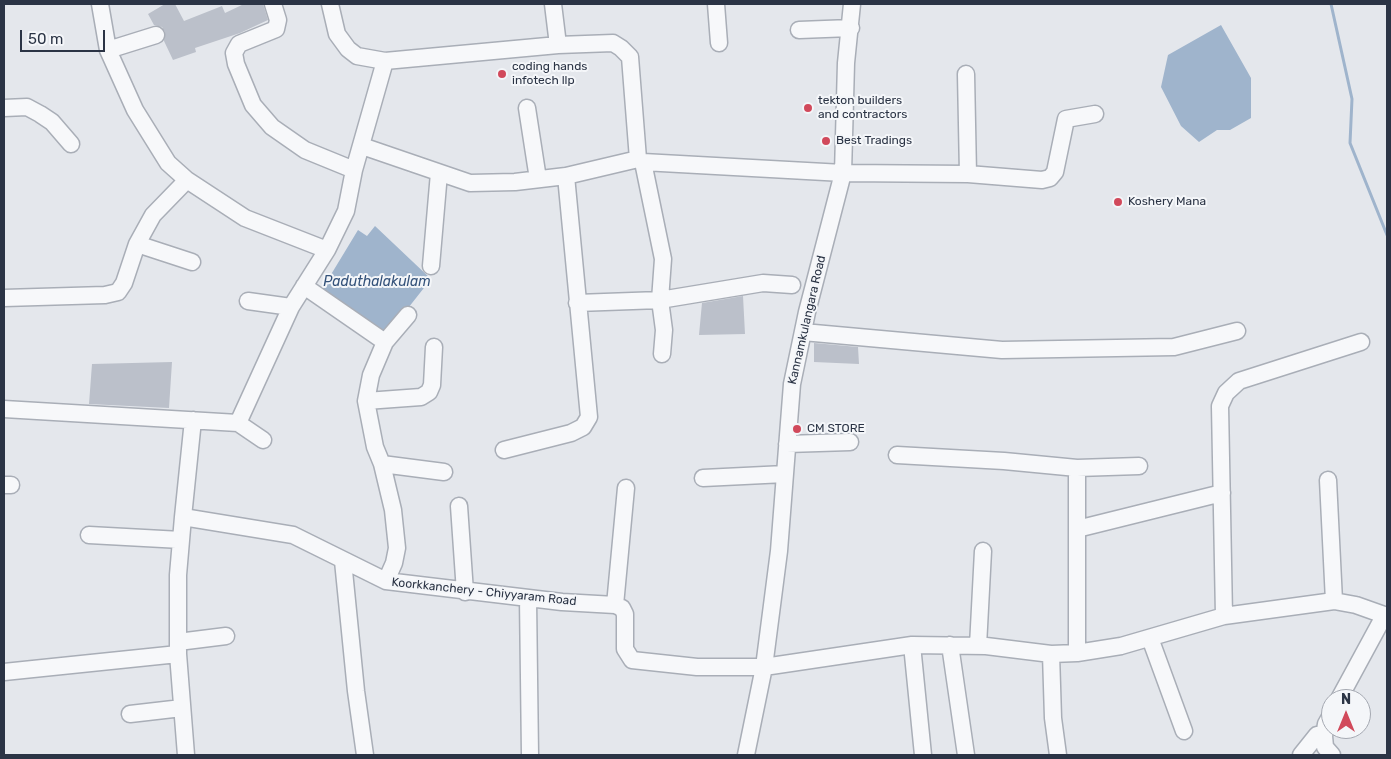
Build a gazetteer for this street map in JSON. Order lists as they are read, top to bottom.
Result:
{
  "streets": {
    "street": ["Kannamkulangara Road", "Koorkkanchery - Chiyyaram Road"]
  },
  "water": ["Paduthalakulam"],
  "places": [
    "coding hands infotech llp",
    "tekton builders and contractors",
    "Best Tradings",
    "Koshery Mana",
    "CM STORE"
  ],
  "scale_bar": "50 m",
  "north": "top"
}
